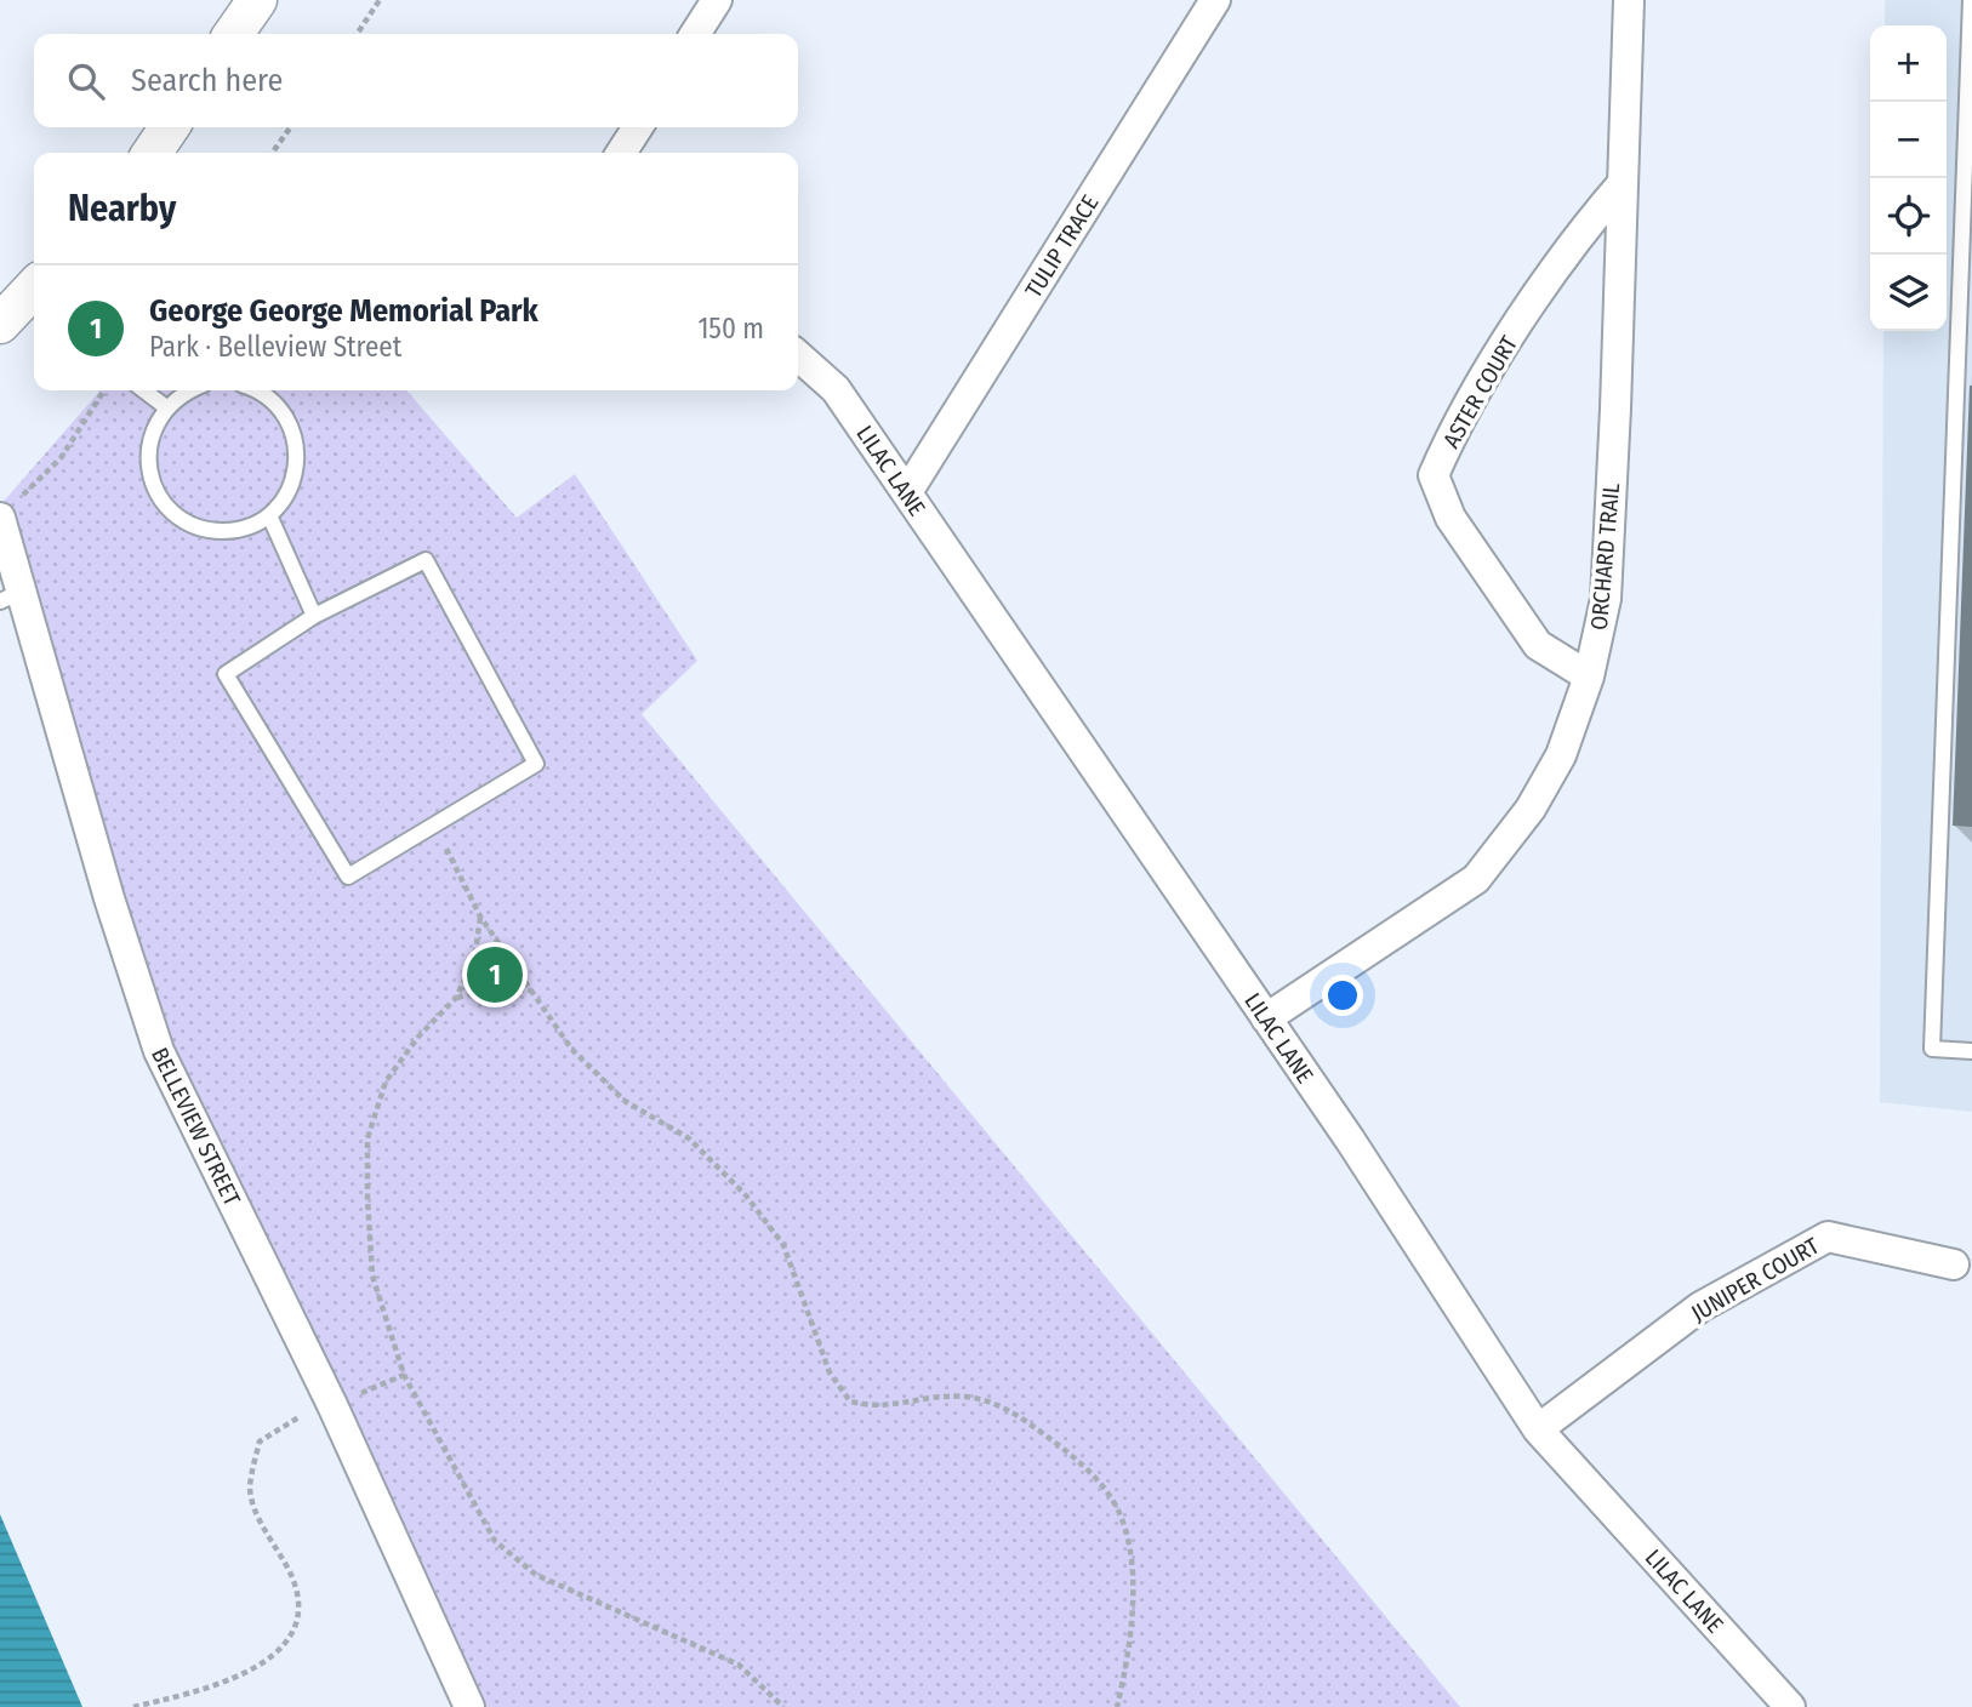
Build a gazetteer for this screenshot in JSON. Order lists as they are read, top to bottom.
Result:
{
  "streets": {
    "street": [
      "TULIP TRACE",
      "ASTER COURT",
      "LILAC LANE",
      "ORCHARD TRAIL",
      "BELLEVIEW STREET",
      "JUNIPER COURT"
    ]
  },
  "crossings": [
    ["TULIP TRACE", "LILAC LANE"],
    ["ASTER COURT", "ORCHARD TRAIL"],
    ["LILAC LANE", "ORCHARD TRAIL"],
    ["LILAC LANE", "JUNIPER COURT"]
  ],
  "page": {
    "map_buttons": ["+", "−"],
    "search": "Search here",
    "heading": "Nearby",
    "list": [
      {
        "mark": "1",
        "name": "George George Memorial Park",
        "note": "Park · Belleview Street",
        "value": "150 m"
      }
    ],
    "pins": "1"
  }
}
